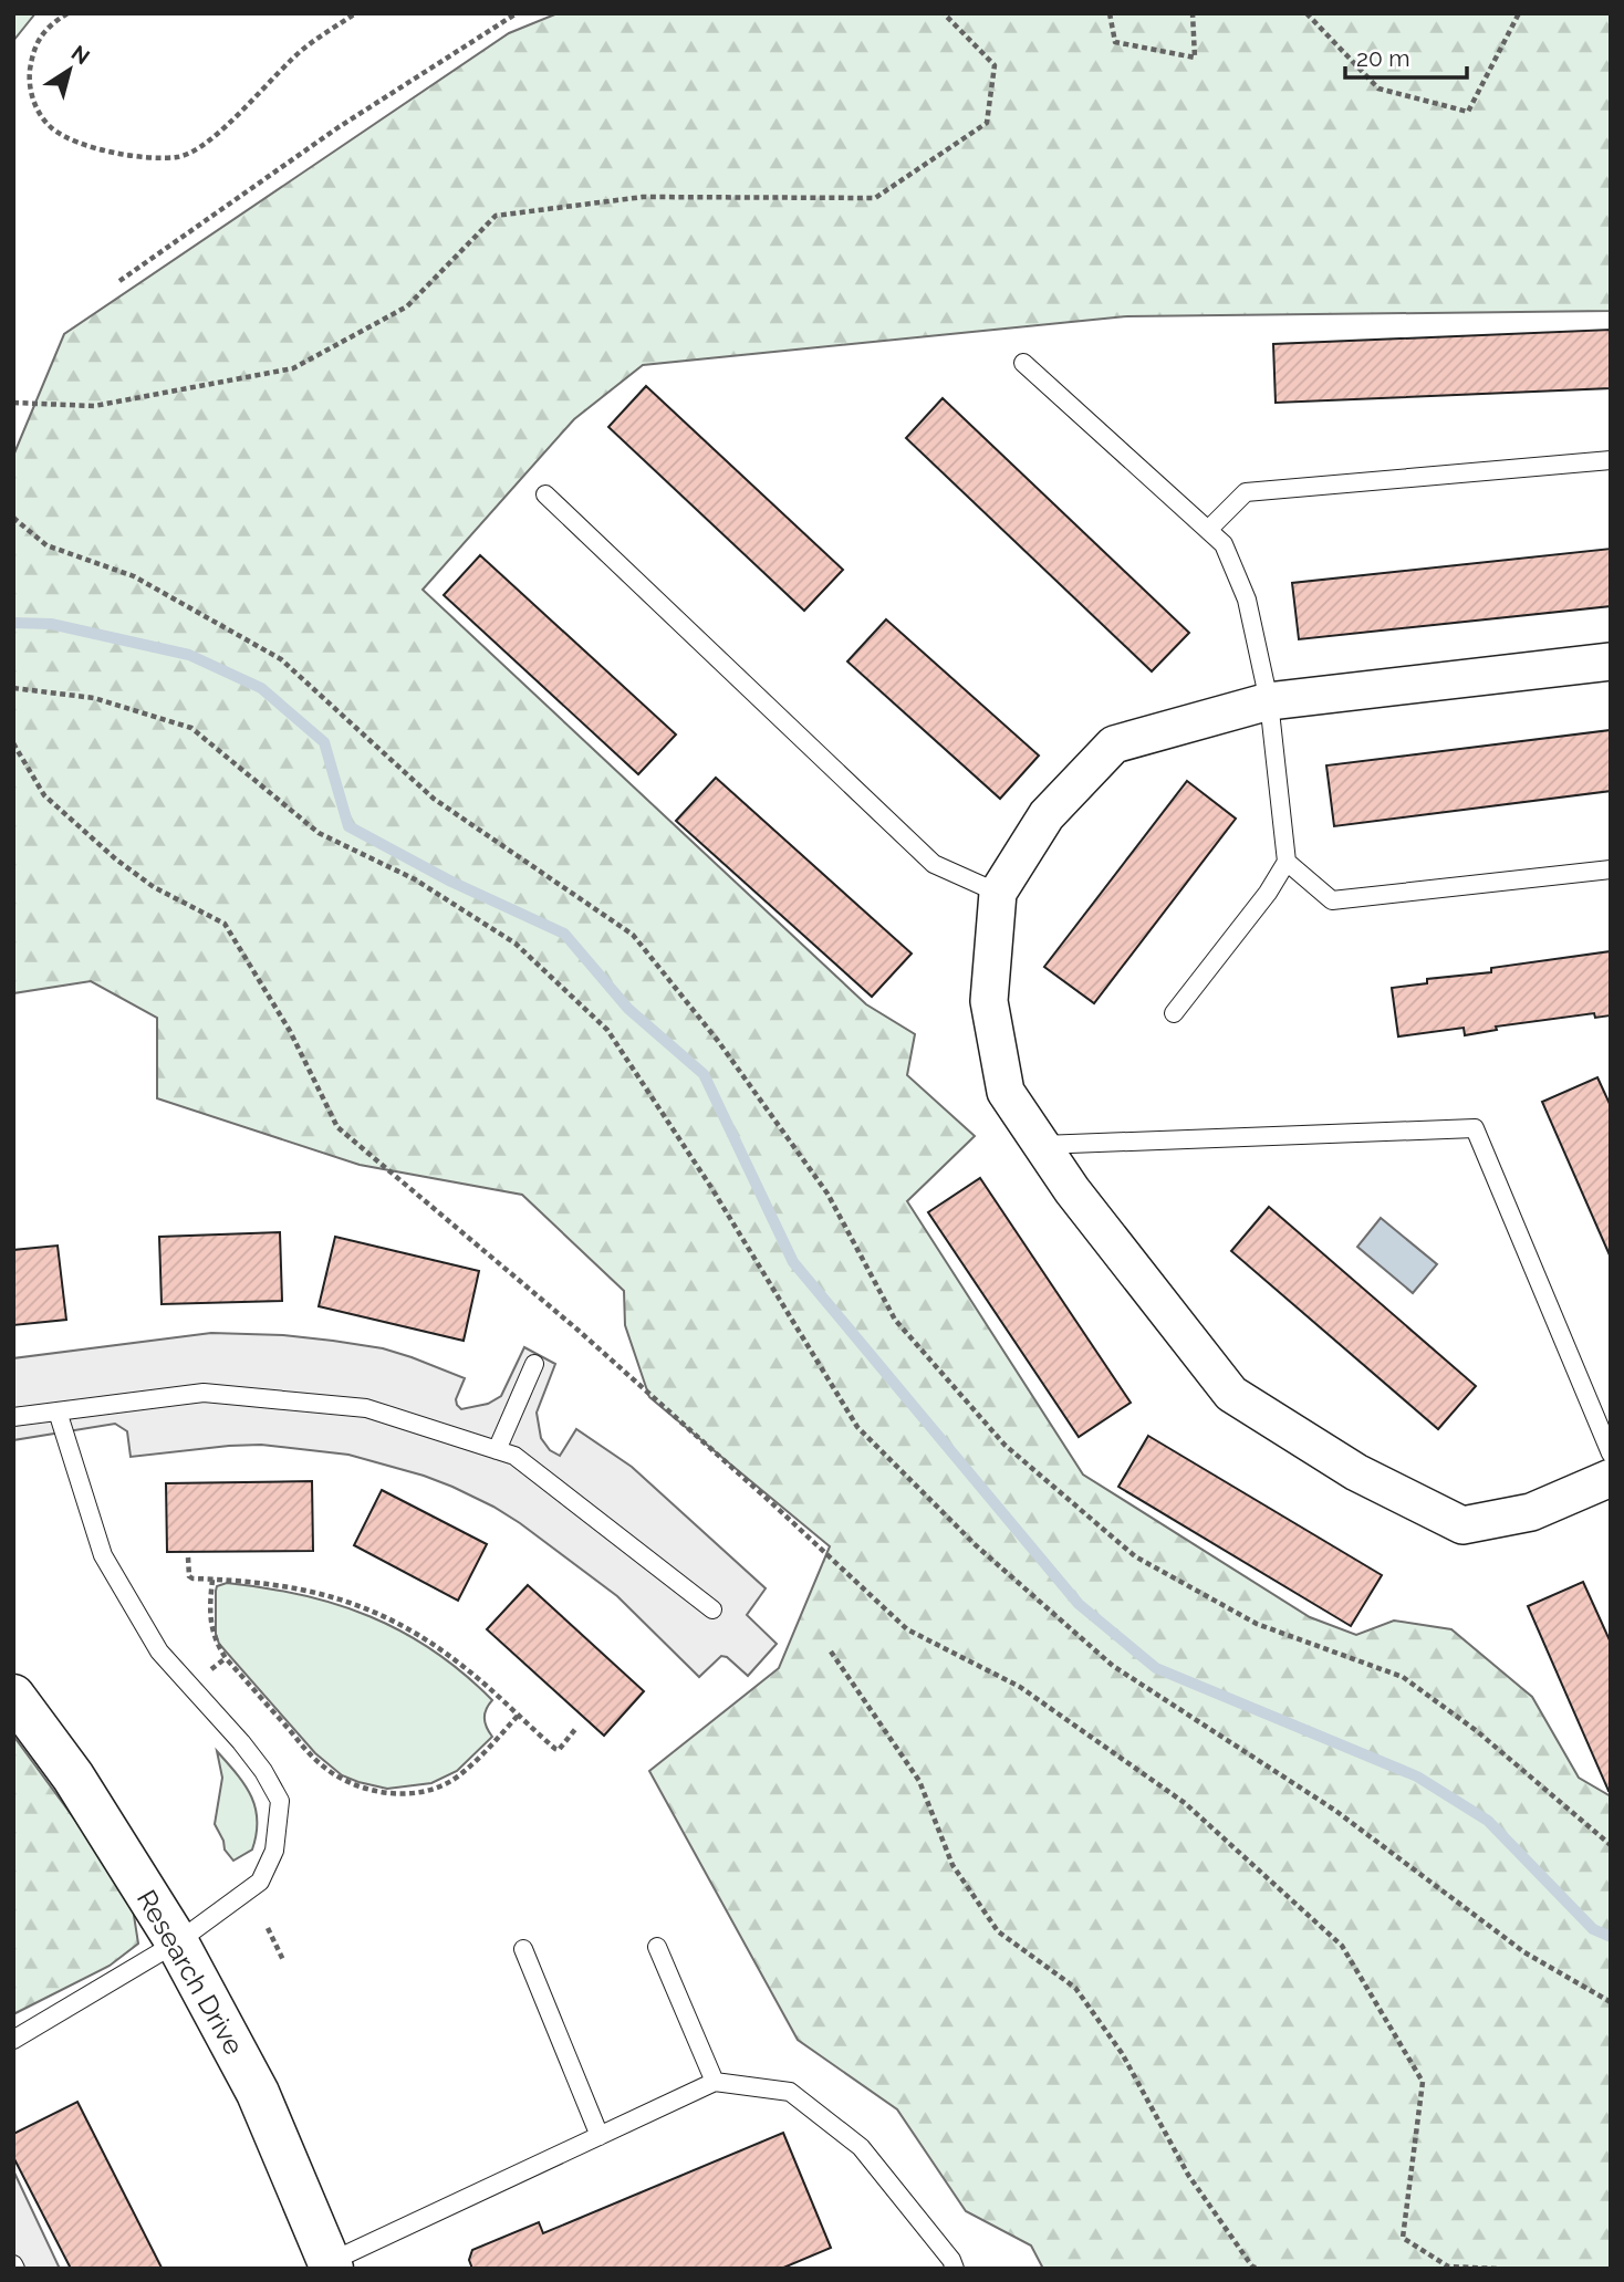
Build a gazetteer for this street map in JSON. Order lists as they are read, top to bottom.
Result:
{
  "streets": {
    "street": ["Research Drive"]
  },
  "scale_bar": "20 m",
  "north": "top right"
}
